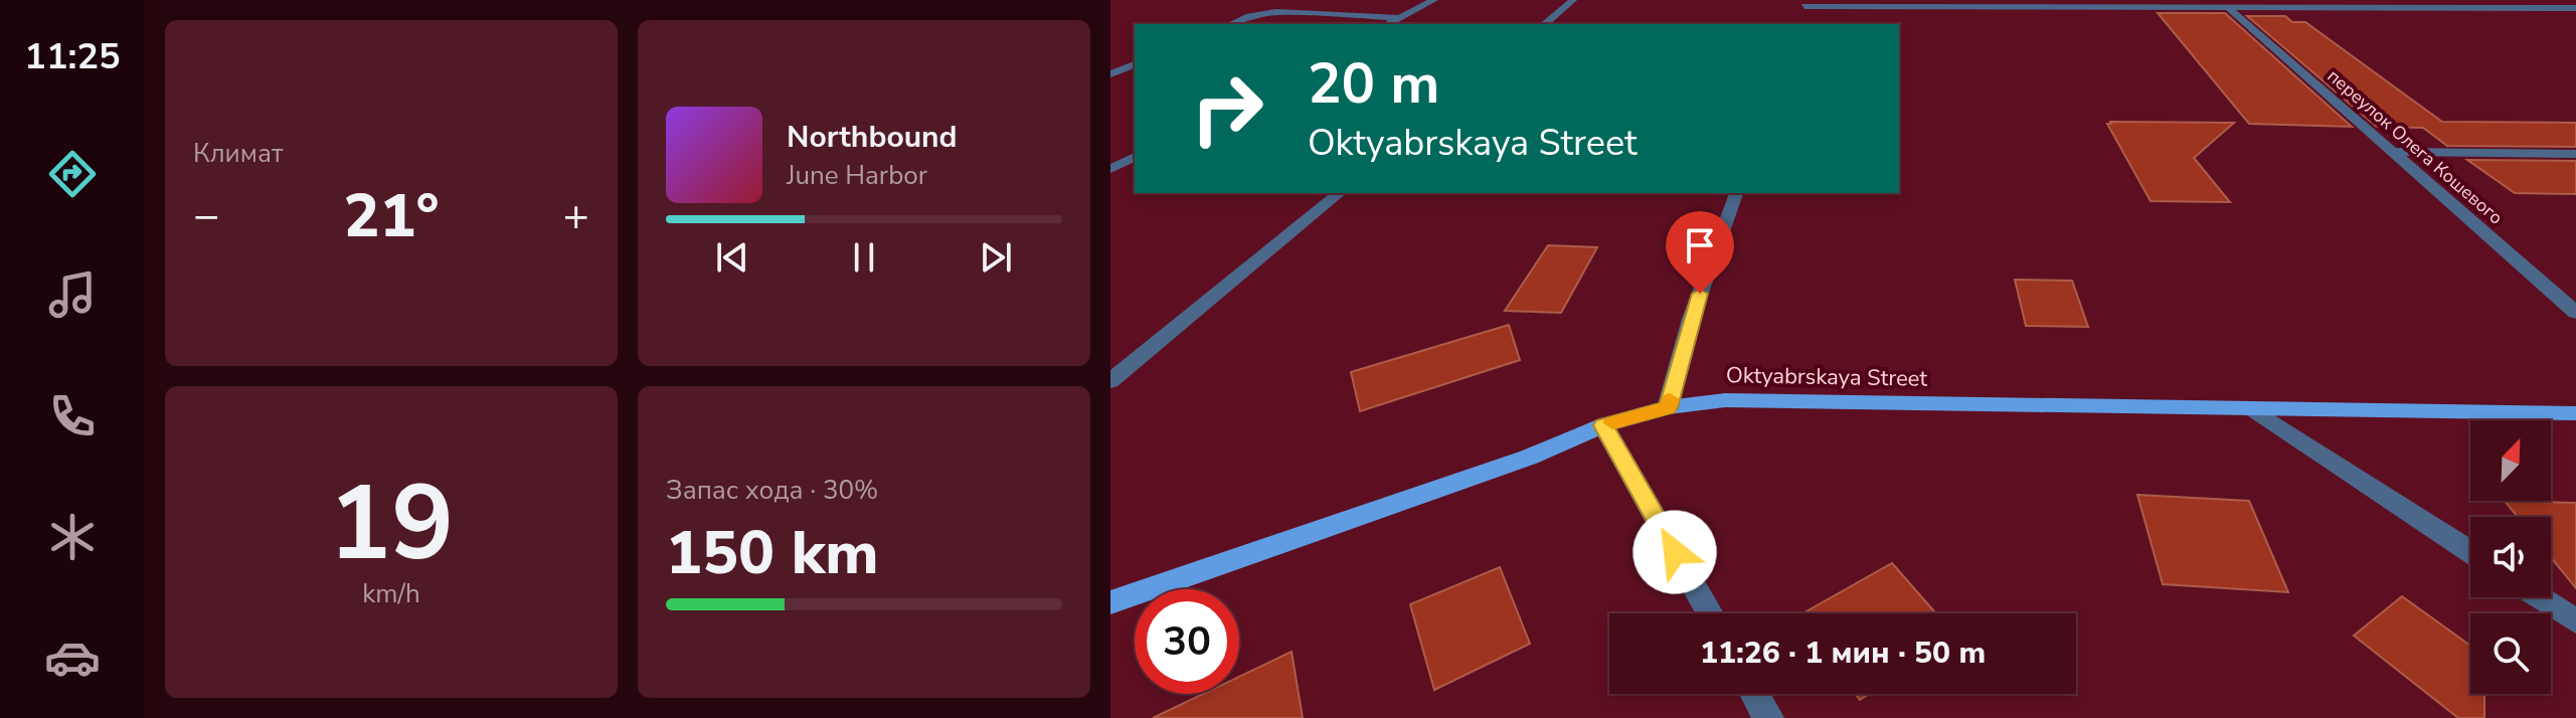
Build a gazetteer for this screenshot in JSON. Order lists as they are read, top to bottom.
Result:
{
  "streets": {
    "main road": ["Oktyabrskaya Street"],
    "street": ["переулок Олега Кошевого"]
  },
  "north": "top right",
  "page": {
    "tabs": "11:25",
    "tile": [
      "Климат",
      ["19", "km/h"],
      ["Запас хода · 30%", "150 km"]
    ],
    "turn": ["20 m", "Oktyabrskaya Street"],
    "song": ["Northbound", "June Harbor"],
    "heat": ["−", "21°", "+"],
    "limit": "30",
    "trip": "11:26 · 1 мин · 50 m"
  }
}
